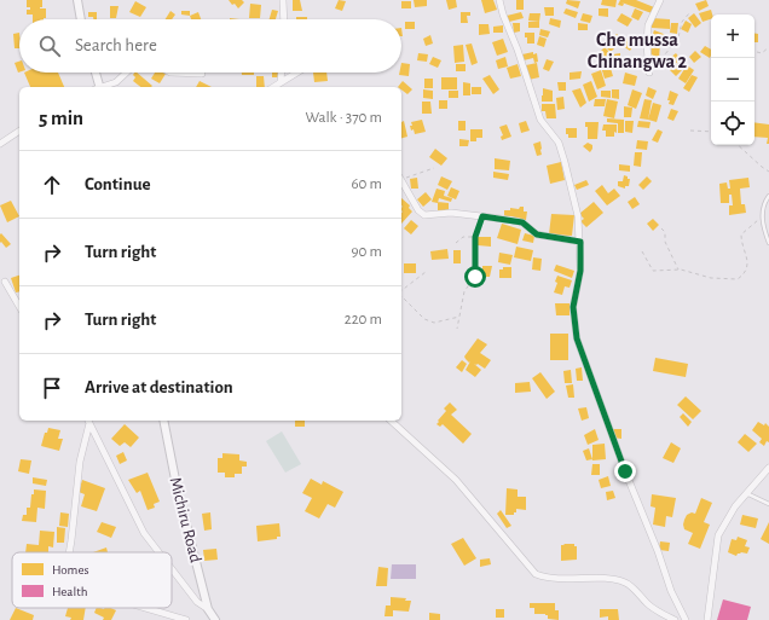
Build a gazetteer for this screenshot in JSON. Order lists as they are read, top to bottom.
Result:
{
  "streets": {
    "street": ["Michiru Road"]
  },
  "districts": ["Che mussa Chinangwa 2"],
  "legend": ["Homes", "Health"],
  "page": {
    "map_buttons": ["+", "−"],
    "search": "Search here",
    "heading": ["5 min", "Walk · 370 m"],
    "list": [
      ["Continue", "60 m"],
      ["Turn right", "90 m"],
      ["Turn right", "220 m"],
      "Arrive at destination"
    ]
  }
}
